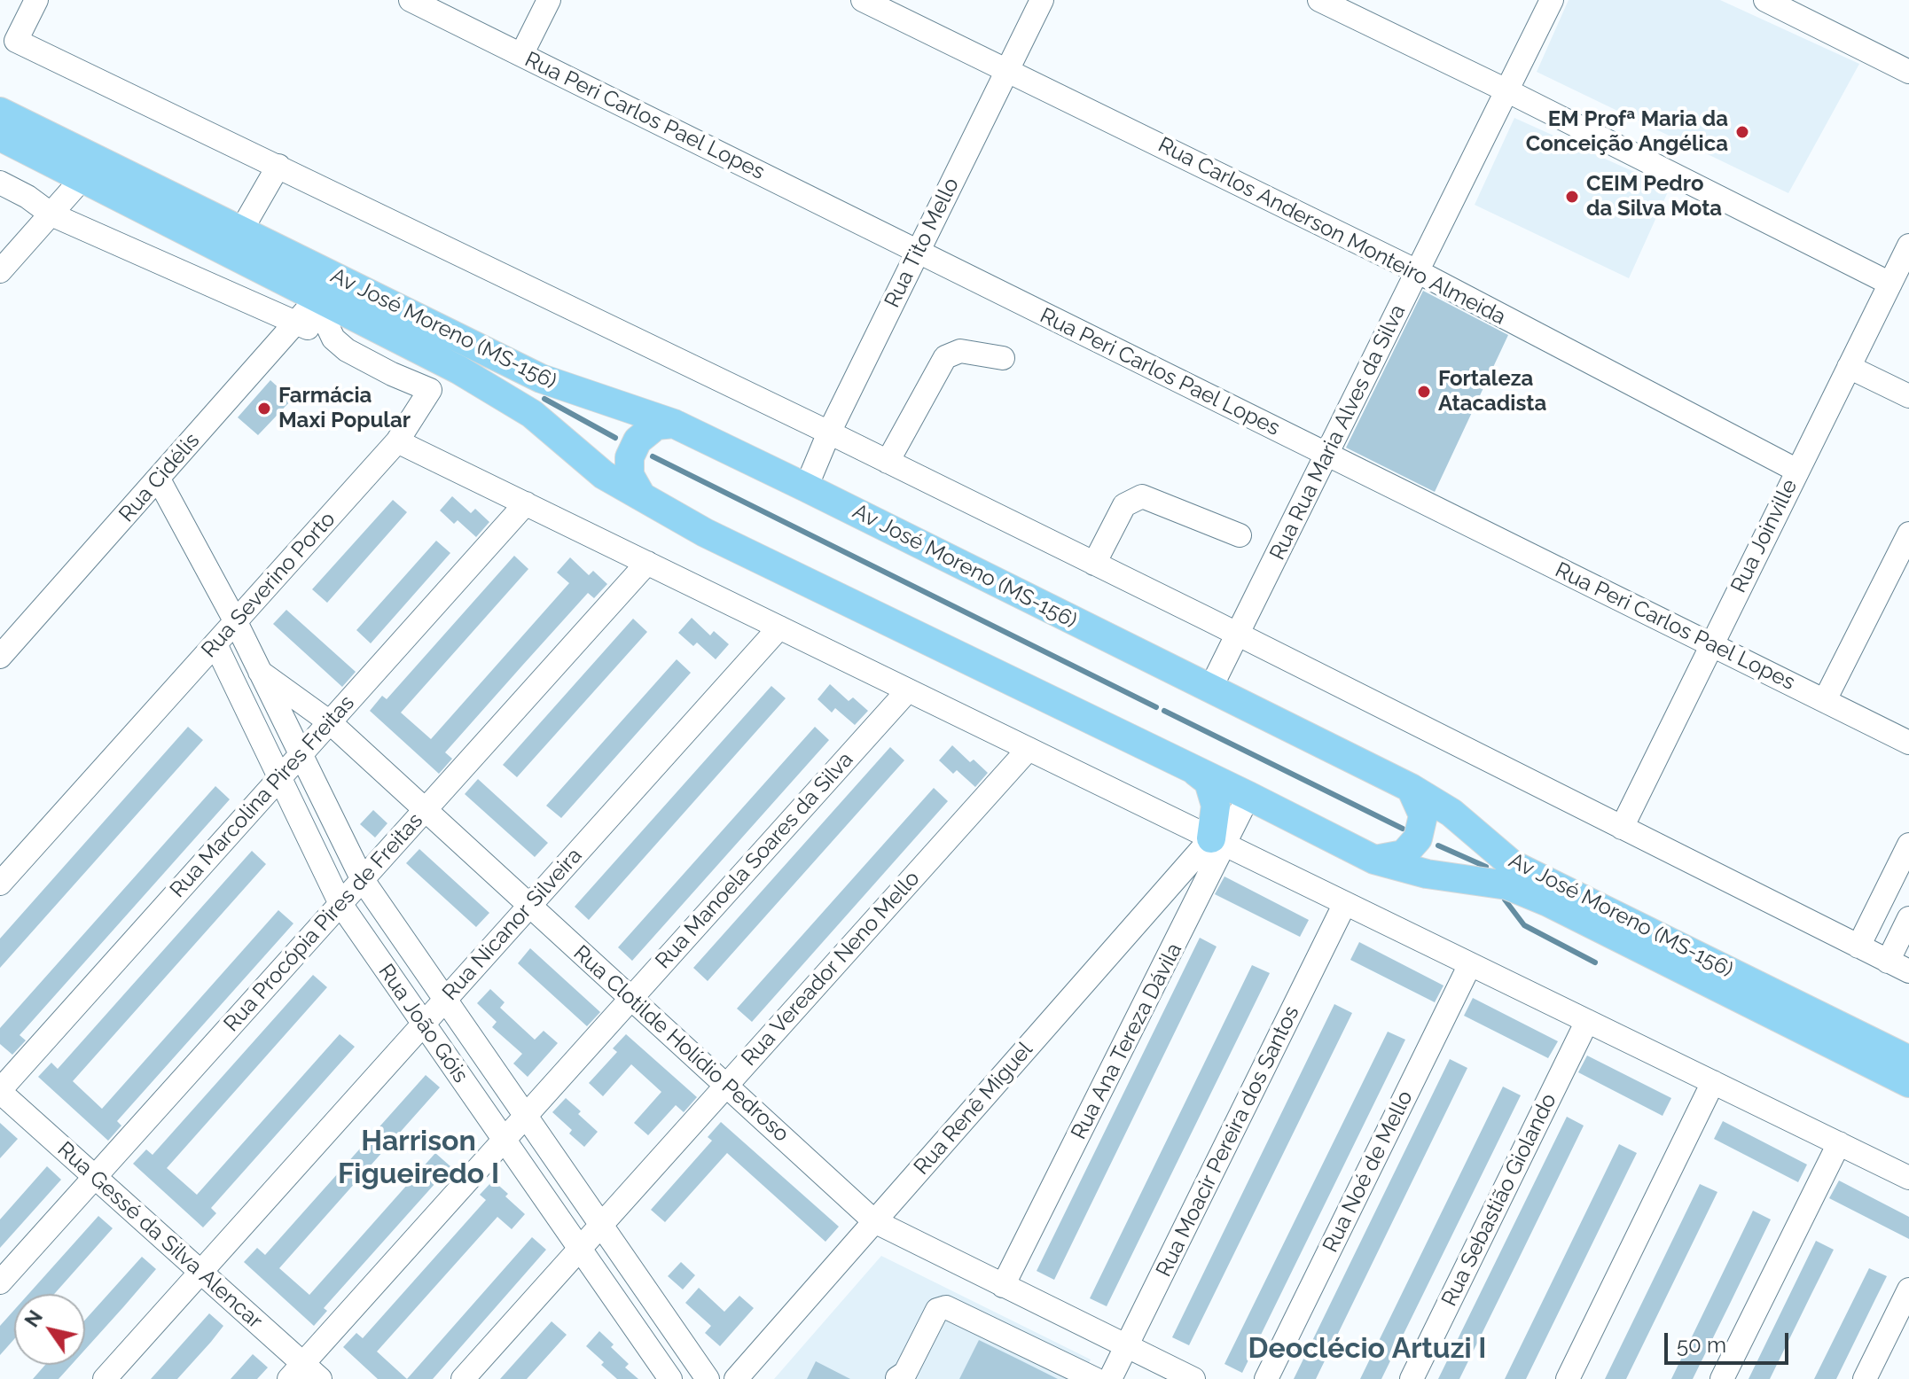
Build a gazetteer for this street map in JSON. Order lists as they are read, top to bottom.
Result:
{
  "streets": {
    "main road": ["Av José Moreno (MS-156)"],
    "street": [
      "Rua Peri Carlos Pael Lopes",
      "Rua Carlos Anderson Monteiro Almeida",
      "Rua Tito Mello",
      "Rua Rua Maria Alves da Silva",
      "Rua Cidélis",
      "Rua Joinville",
      "Rua Severino Porto",
      "Rua Marcolina Pires Freitas",
      "Rua Manoela Soares da Silva",
      "Rua Procópia Pires de Freitas",
      "Rua Nicanor Silveira",
      "Rua Vereador Neno Mello",
      "Rua João Góis",
      "Rua Ana Tereza Dávila",
      "Rua Clotilde Holídio Pedroso",
      "Rua Renê Miguel",
      "Rua Moacir Pereira dos Santos",
      "Rua Noé de Mello",
      "Rua Sebastião Giolando",
      "Rua Gessé da Silva Alencar"
    ]
  },
  "crossings": [
    ["Rua Peri Carlos Pael Lopes", "Rua Tito Mello"],
    ["Rua Peri Carlos Pael Lopes", "Rua Rua Maria Alves da Silva"],
    ["Rua Peri Carlos Pael Lopes", "Rua Joinville"],
    ["Rua Carlos Anderson Monteiro Almeida", "Rua Tito Mello"],
    ["Rua Carlos Anderson Monteiro Almeida", "Rua Rua Maria Alves da Silva"],
    ["Rua Carlos Anderson Monteiro Almeida", "Rua Joinville"],
    ["Rua Tito Mello", "Av José Moreno (MS-156)"],
    ["Av José Moreno (MS-156)", "Rua Rua Maria Alves da Silva"],
    ["Av José Moreno (MS-156)", "Rua Cidélis"],
    ["Av José Moreno (MS-156)", "Rua Ana Tereza Dávila"],
    ["Rua Severino Porto", "Rua João Góis"],
    ["Rua Severino Porto", "Rua Clotilde Holídio Pedroso"],
    ["Rua Marcolina Pires Freitas", "Rua João Góis"],
    ["Rua Marcolina Pires Freitas", "Rua Clotilde Holídio Pedroso"],
    ["Rua Marcolina Pires Freitas", "Rua Gessé da Silva Alencar"],
    ["Rua Manoela Soares da Silva", "Rua João Góis"],
    ["Rua Manoela Soares da Silva", "Rua Clotilde Holídio Pedroso"],
    ["Rua Manoela Soares da Silva", "Rua Gessé da Silva Alencar"],
    ["Rua Procópia Pires de Freitas", "Rua João Góis"],
    ["Rua Procópia Pires de Freitas", "Rua Clotilde Holídio Pedroso"],
    ["Rua Procópia Pires de Freitas", "Rua Gessé da Silva Alencar"],
    ["Rua Nicanor Silveira", "Rua João Góis"],
    ["Rua Nicanor Silveira", "Rua Clotilde Holídio Pedroso"],
    ["Rua Nicanor Silveira", "Rua Gessé da Silva Alencar"],
    ["Rua Vereador Neno Mello", "Rua João Góis"],
    ["Rua Vereador Neno Mello", "Rua Clotilde Holídio Pedroso"],
    ["Rua João Góis", "Rua Clotilde Holídio Pedroso"],
    ["Rua Ana Tereza Dávila", "Rua Clotilde Holídio Pedroso"],
    ["Rua Ana Tereza Dávila", "Rua Renê Miguel"],
    ["Rua Clotilde Holídio Pedroso", "Rua Renê Miguel"],
    ["Rua Clotilde Holídio Pedroso", "Rua Moacir Pereira dos Santos"]
  ],
  "districts": ["Harrison Figueiredo I", "Deoclécio Artuzi I"],
  "places": [
    "EM Profª Maria da Conceição Angélica",
    "CEIM Pedro da Silva Mota",
    "Fortaleza Atacadista",
    "Farmácia Maxi Popular"
  ],
  "scale_bar": "50 m",
  "north": "top left"
}
